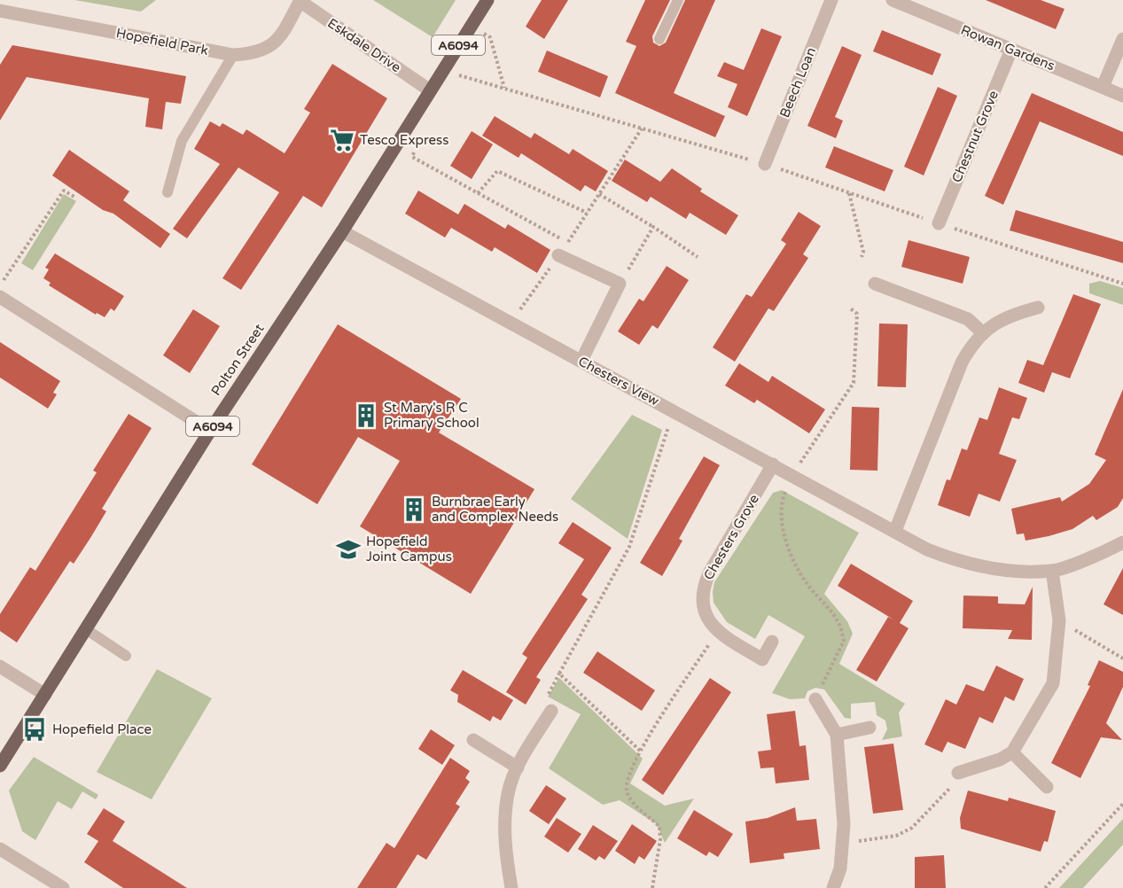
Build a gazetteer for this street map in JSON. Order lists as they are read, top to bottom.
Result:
{
  "streets": {
    "main road": ["A6094", "Polton Street"],
    "street": [
      "Hopefield Park",
      "Eskdale Drive",
      "Rowan Gardens",
      "Beech Loan",
      "Chestnut Grove",
      "Chesters View",
      "Chesters Grove"
    ]
  },
  "crossings": [
    ["Hopefield Park", "Eskdale Drive"],
    ["Eskdale Drive", "Polton Street"],
    ["Rowan Gardens", "Chestnut Grove"],
    ["Polton Street", "Chesters View"],
    ["Chesters View", "Chesters Grove"]
  ],
  "places": {
    "supermarket": ["Tesco Express"],
    "building": ["St Mary's R C Primary School", "Burnbrae Early and Complex Needs"],
    "school or university": ["Hopefield Joint Campus"],
    "bus stop": ["Hopefield Place"]
  }
}
